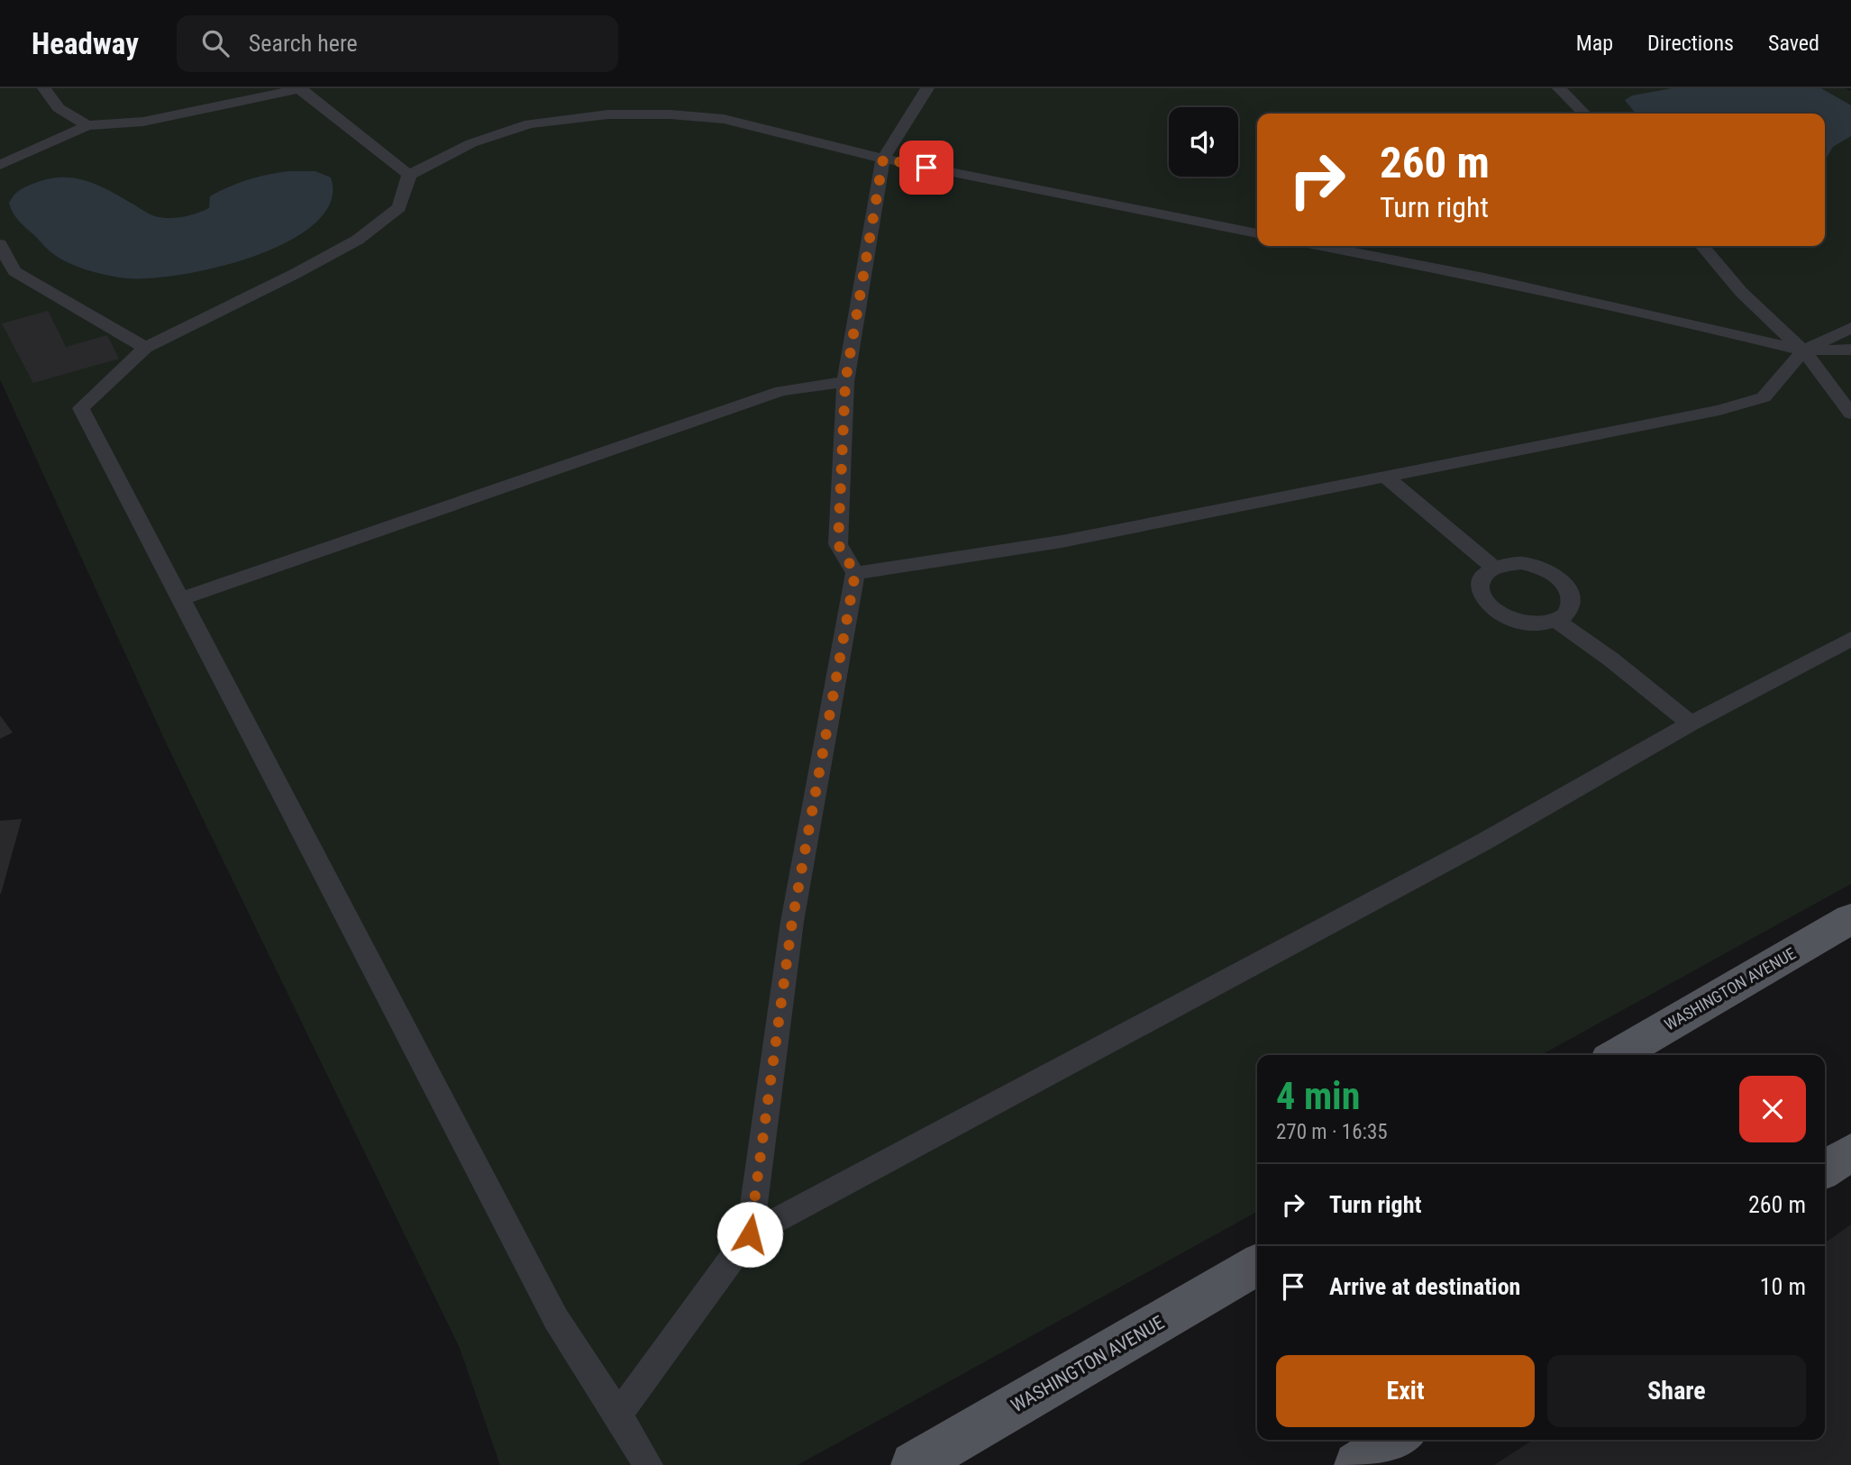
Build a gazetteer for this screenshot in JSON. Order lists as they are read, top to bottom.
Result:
{
  "streets": {
    "main road": ["WASHINGTON AVENUE"]
  },
  "page": {
    "header": "Headway",
    "search": "Search here",
    "nav": ["Map", "Directions", "Saved"],
    "turn": ["260 m", "Turn right"],
    "heading": ["4 min", "270 m · 16:35"],
    "list": [
      {
        "name": "Turn right",
        "value": "260 m"
      },
      {
        "name": "Arrive at destination",
        "value": "10 m"
      }
    ],
    "buttons": ["Exit", "Share"]
  }
}
